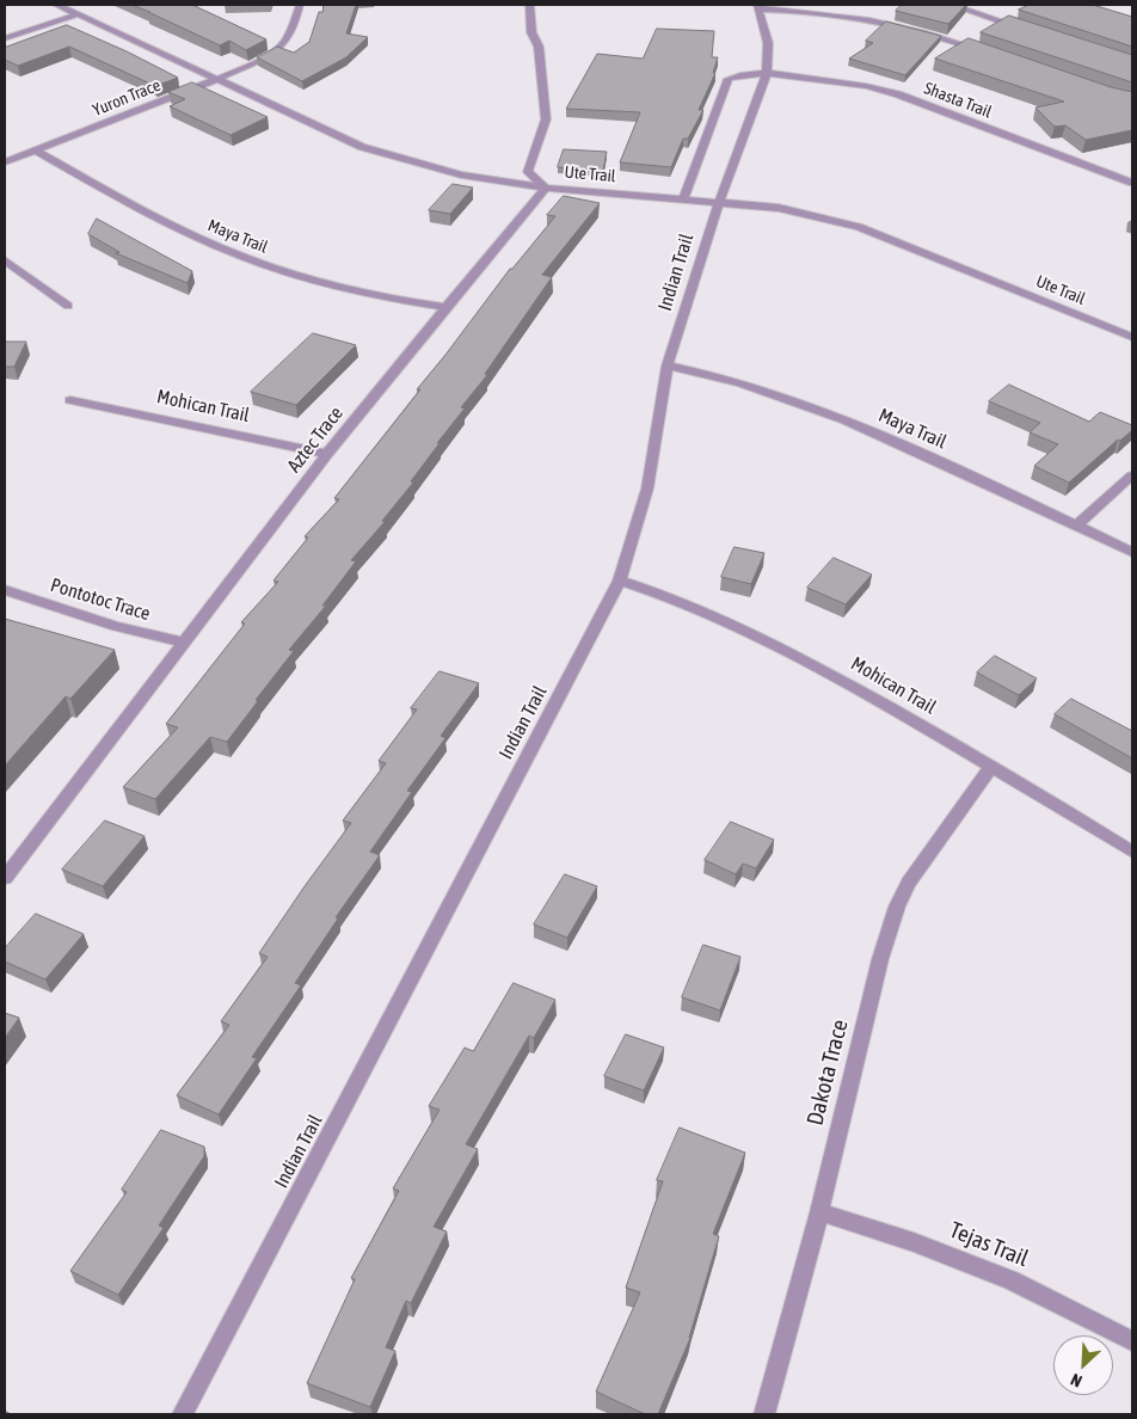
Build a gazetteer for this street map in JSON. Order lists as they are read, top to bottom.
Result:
{
  "streets": {
    "street": [
      "Yuron Trace",
      "Shasta Trail",
      "Ute Trail",
      "Maya Trail",
      "Indian Trail",
      "Mohican Trail",
      "Aztec Trace",
      "Pontotoc Trace",
      "Dakota Trace",
      "Tejas Trail"
    ]
  },
  "crossings": [
    ["Yuron Trace", "Ute Trail"],
    ["Yuron Trace", "Maya Trail"],
    ["Shasta Trail", "Ute Trail"],
    ["Shasta Trail", "Indian Trail"],
    ["Ute Trail", "Indian Trail"],
    ["Ute Trail", "Aztec Trace"],
    ["Maya Trail", "Indian Trail"],
    ["Maya Trail", "Aztec Trace"],
    ["Indian Trail", "Mohican Trail"],
    ["Mohican Trail", "Aztec Trace"],
    ["Mohican Trail", "Dakota Trace"],
    ["Aztec Trace", "Pontotoc Trace"],
    ["Dakota Trace", "Tejas Trail"]
  ],
  "north": "bottom left"
}
